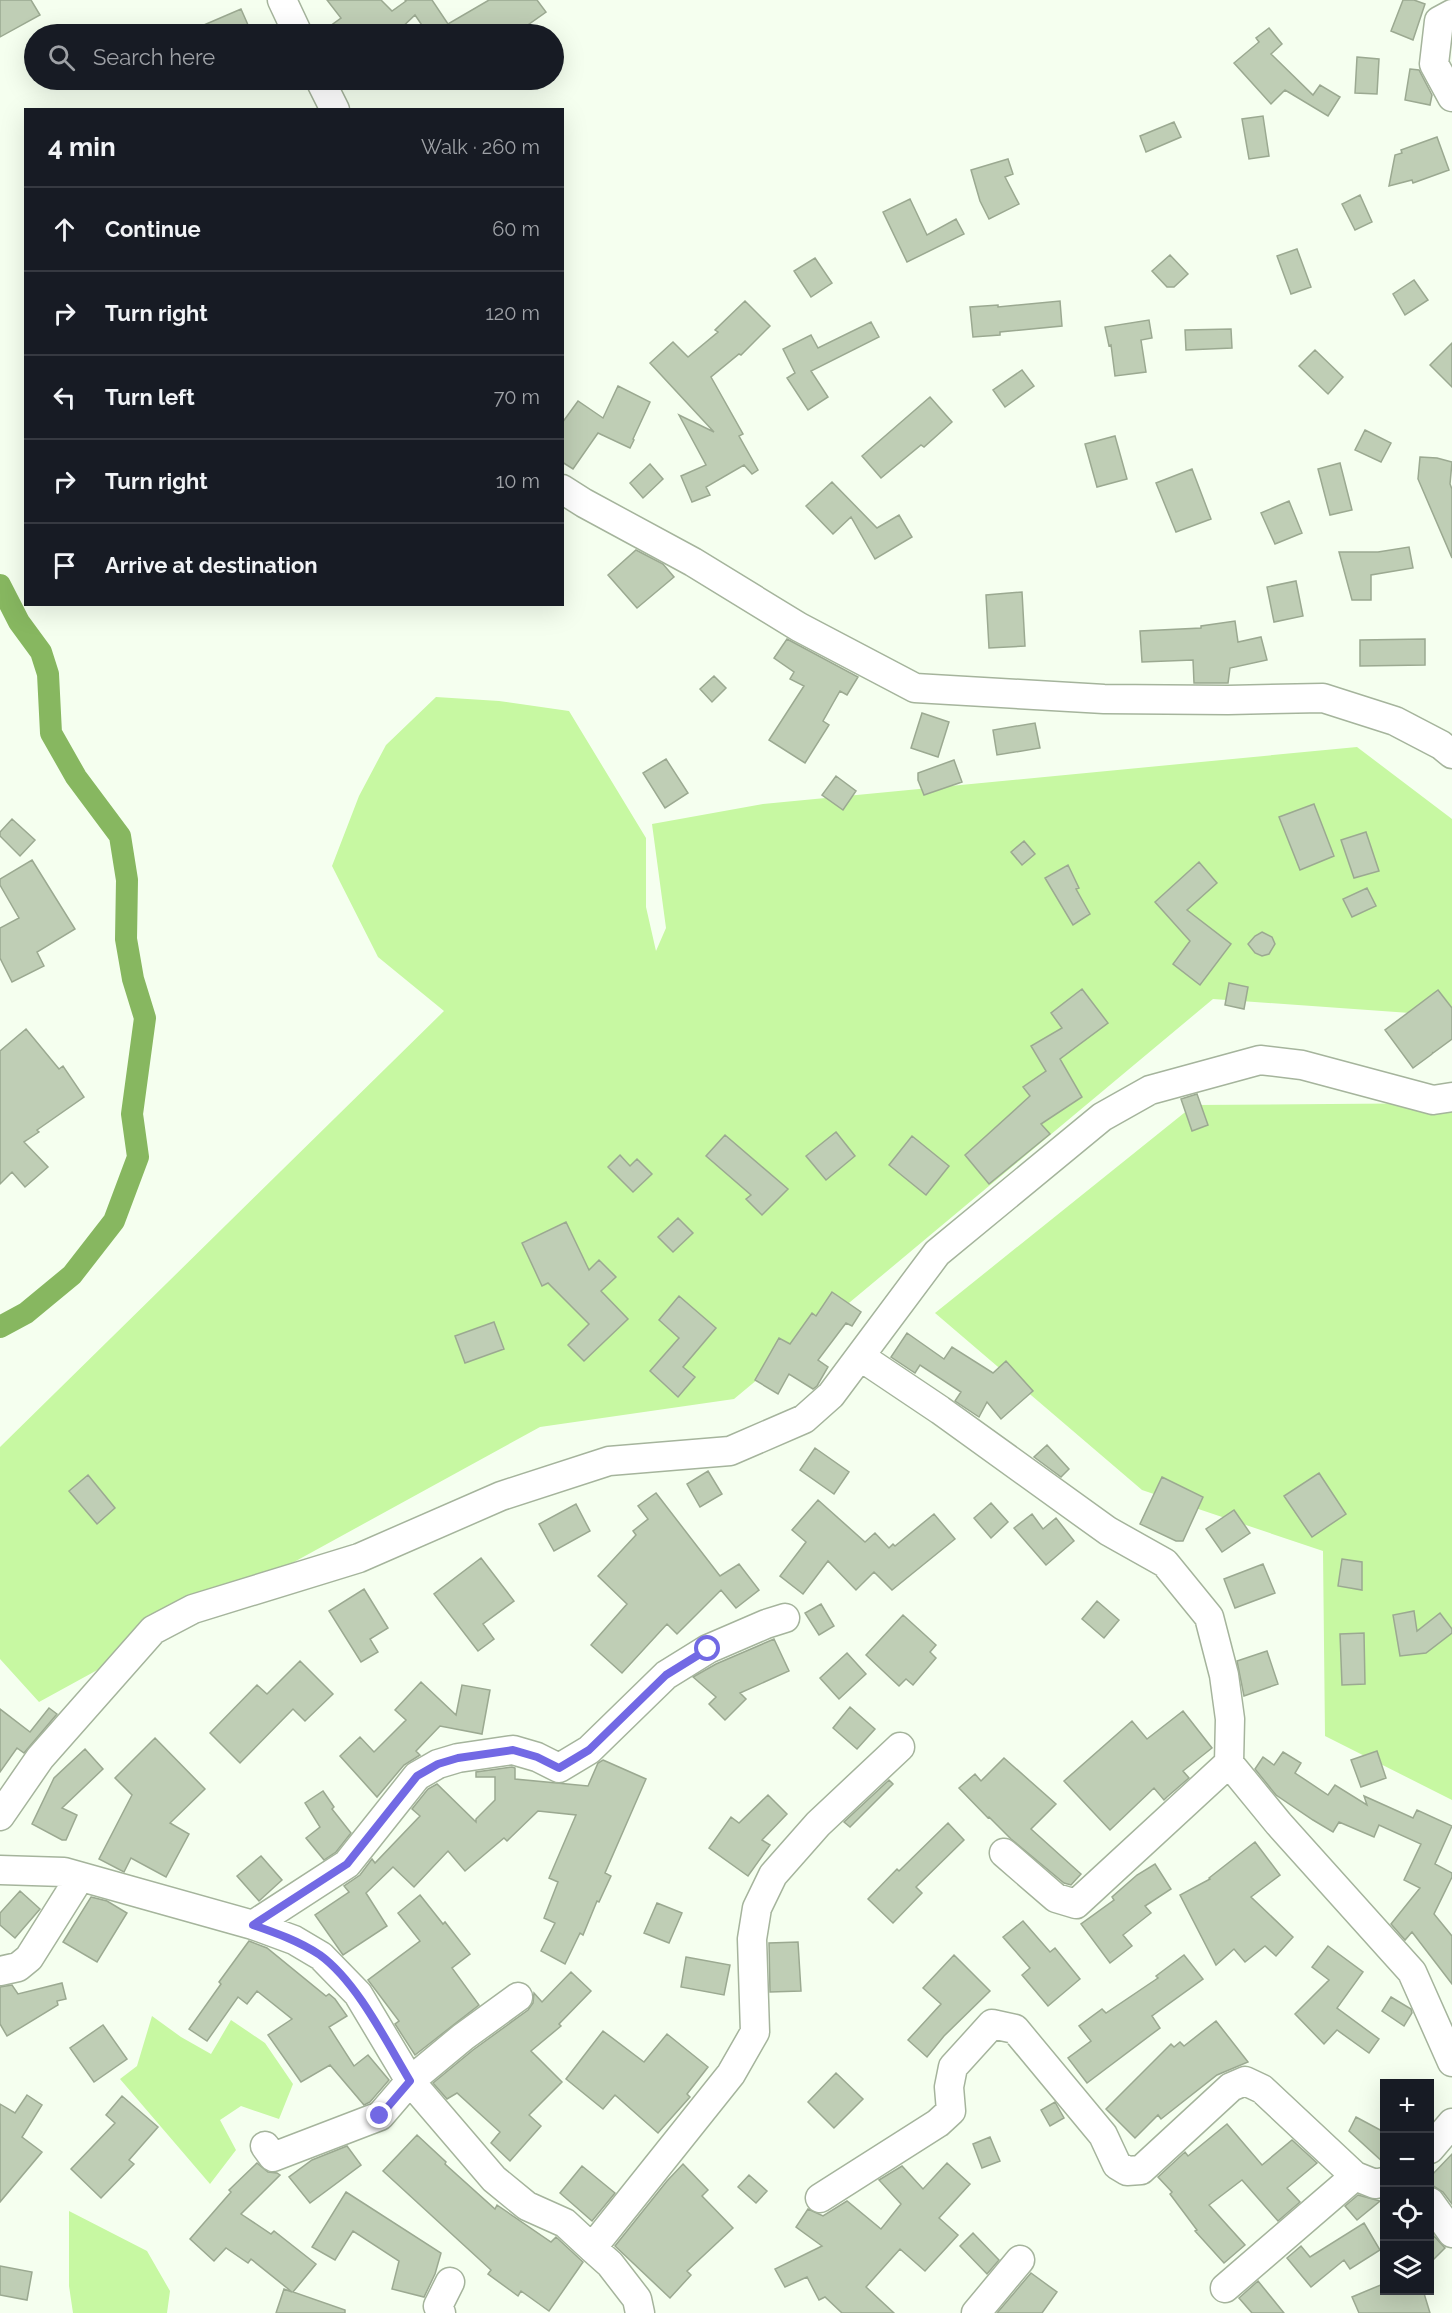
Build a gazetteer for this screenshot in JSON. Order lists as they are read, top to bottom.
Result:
{
  "page": {
    "search": "Search here",
    "heading": ["4 min", "Walk · 260 m"],
    "list": [
      ["Continue", "60 m"],
      ["Turn right", "120 m"],
      ["Turn left", "70 m"],
      ["Turn right", "10 m"],
      "Arrive at destination"
    ],
    "map_buttons": ["+", "−"]
  }
}
